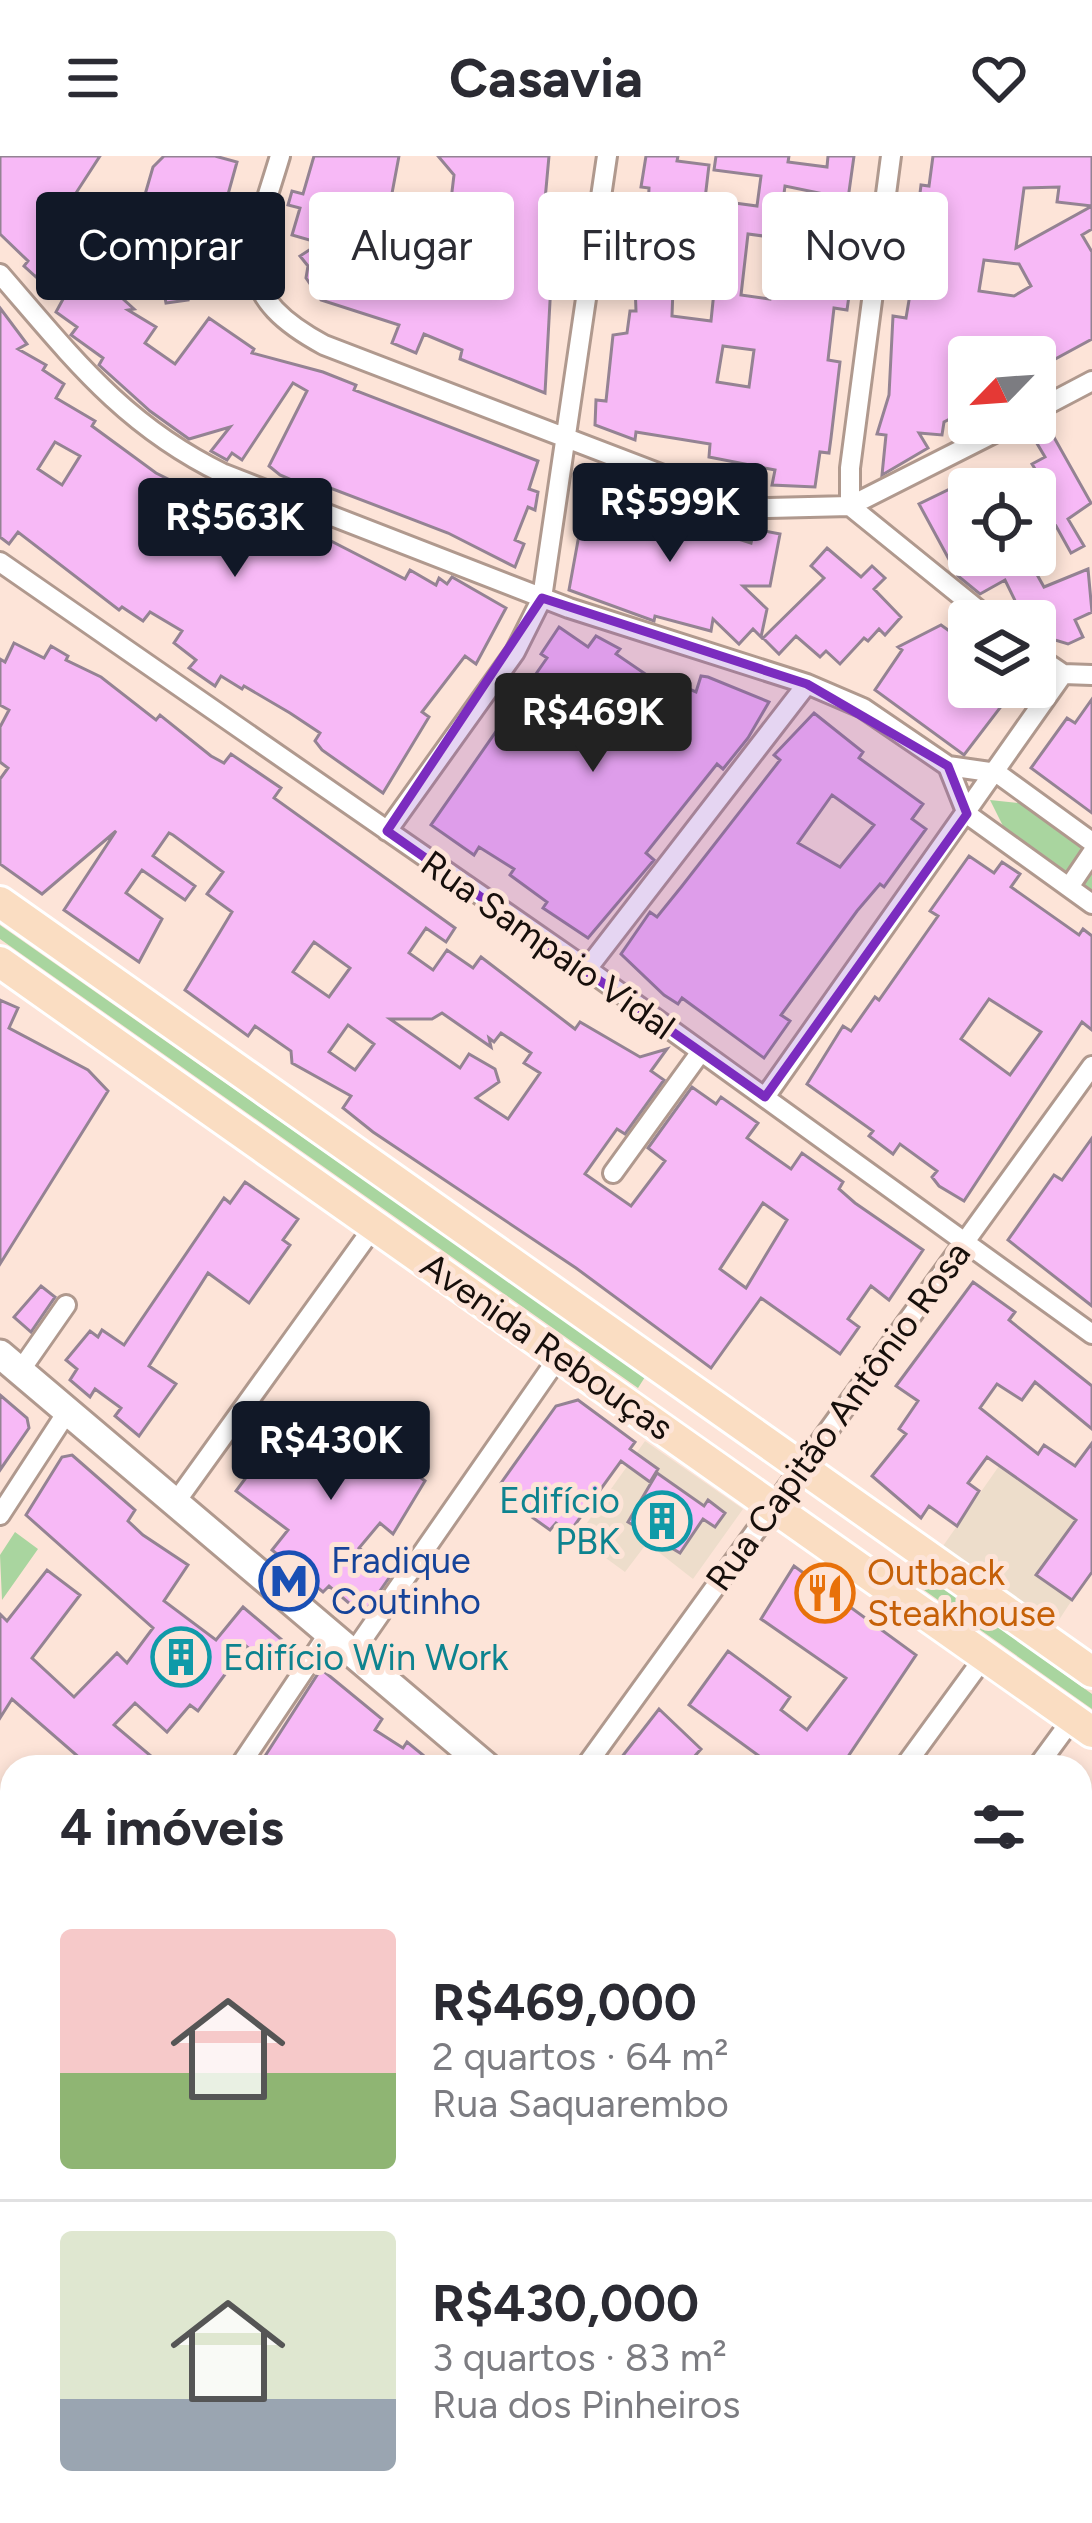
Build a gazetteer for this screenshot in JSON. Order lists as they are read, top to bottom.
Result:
{
  "streets": {
    "main road": ["Avenida Rebouças"],
    "street": ["Rua Sampaio Vidal", "Rua Capitão Antônio Rosa"]
  },
  "crossings": [
    ["Rua Sampaio Vidal", "Rua Capitão Antônio Rosa"],
    ["Avenida Rebouças", "Rua Capitão Antônio Rosa"]
  ],
  "places": {
    "building": ["Edifício PBK", "Edifício Win Work"],
    "metro station": ["Fradique Coutinho"],
    "restaurant": ["Outback Steakhouse"]
  },
  "north": "bottom left",
  "page": {
    "header": "Casavia",
    "chip": [
      "Comprar",
      "Alugar",
      "Filtros",
      "Novo"
    ],
    "price": [
      "R$599K",
      "R$563K",
      "R$469K",
      "R$430K"
    ],
    "heading": "4 imóveis",
    "list": [
      {
        "name": "R$469,000",
        "note": "2 quartos · 64 m² · Rua Saquarembo"
      },
      {
        "name": "R$430,000",
        "note": "3 quartos · 83 m² · Rua dos Pinheiros"
      }
    ]
  }
}
